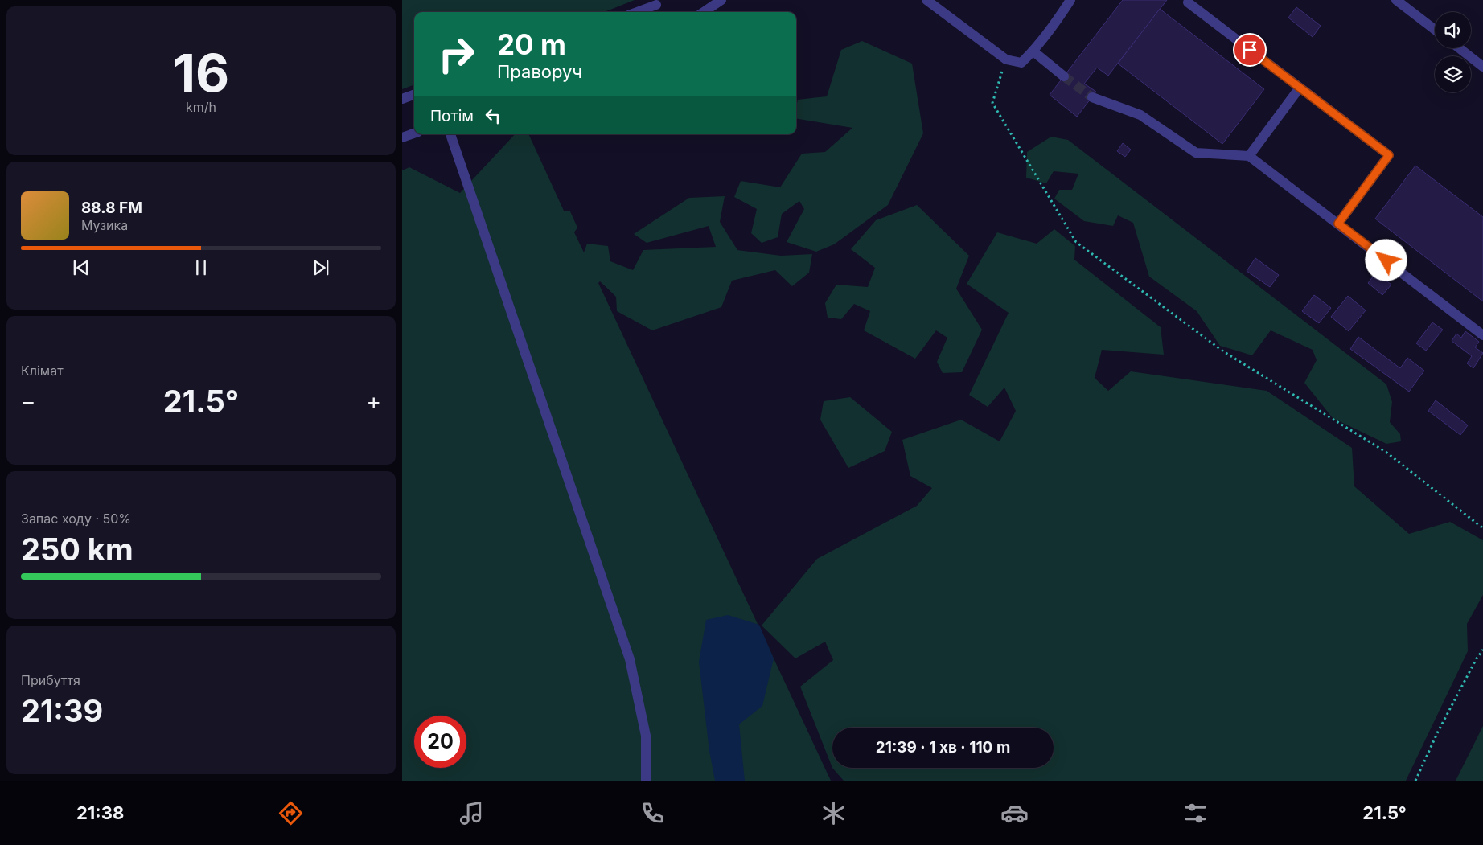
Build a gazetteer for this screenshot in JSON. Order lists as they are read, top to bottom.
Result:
{
  "page": {
    "tile": [
      ["16", "km/h"],
      "Клімат",
      ["Запас ходу · 50%", "250 km"],
      ["Прибуття", "21:39"]
    ],
    "turn": ["20 m", "Праворуч"],
    "then": "Потім",
    "song": ["88.8 FM", "Музика"],
    "heat": ["−", "21.5°", "+"],
    "limit": "20",
    "trip": "21:39 · 1 хв · 110 m",
    "tabs": ["21:38", "21.5°"]
  }
}
